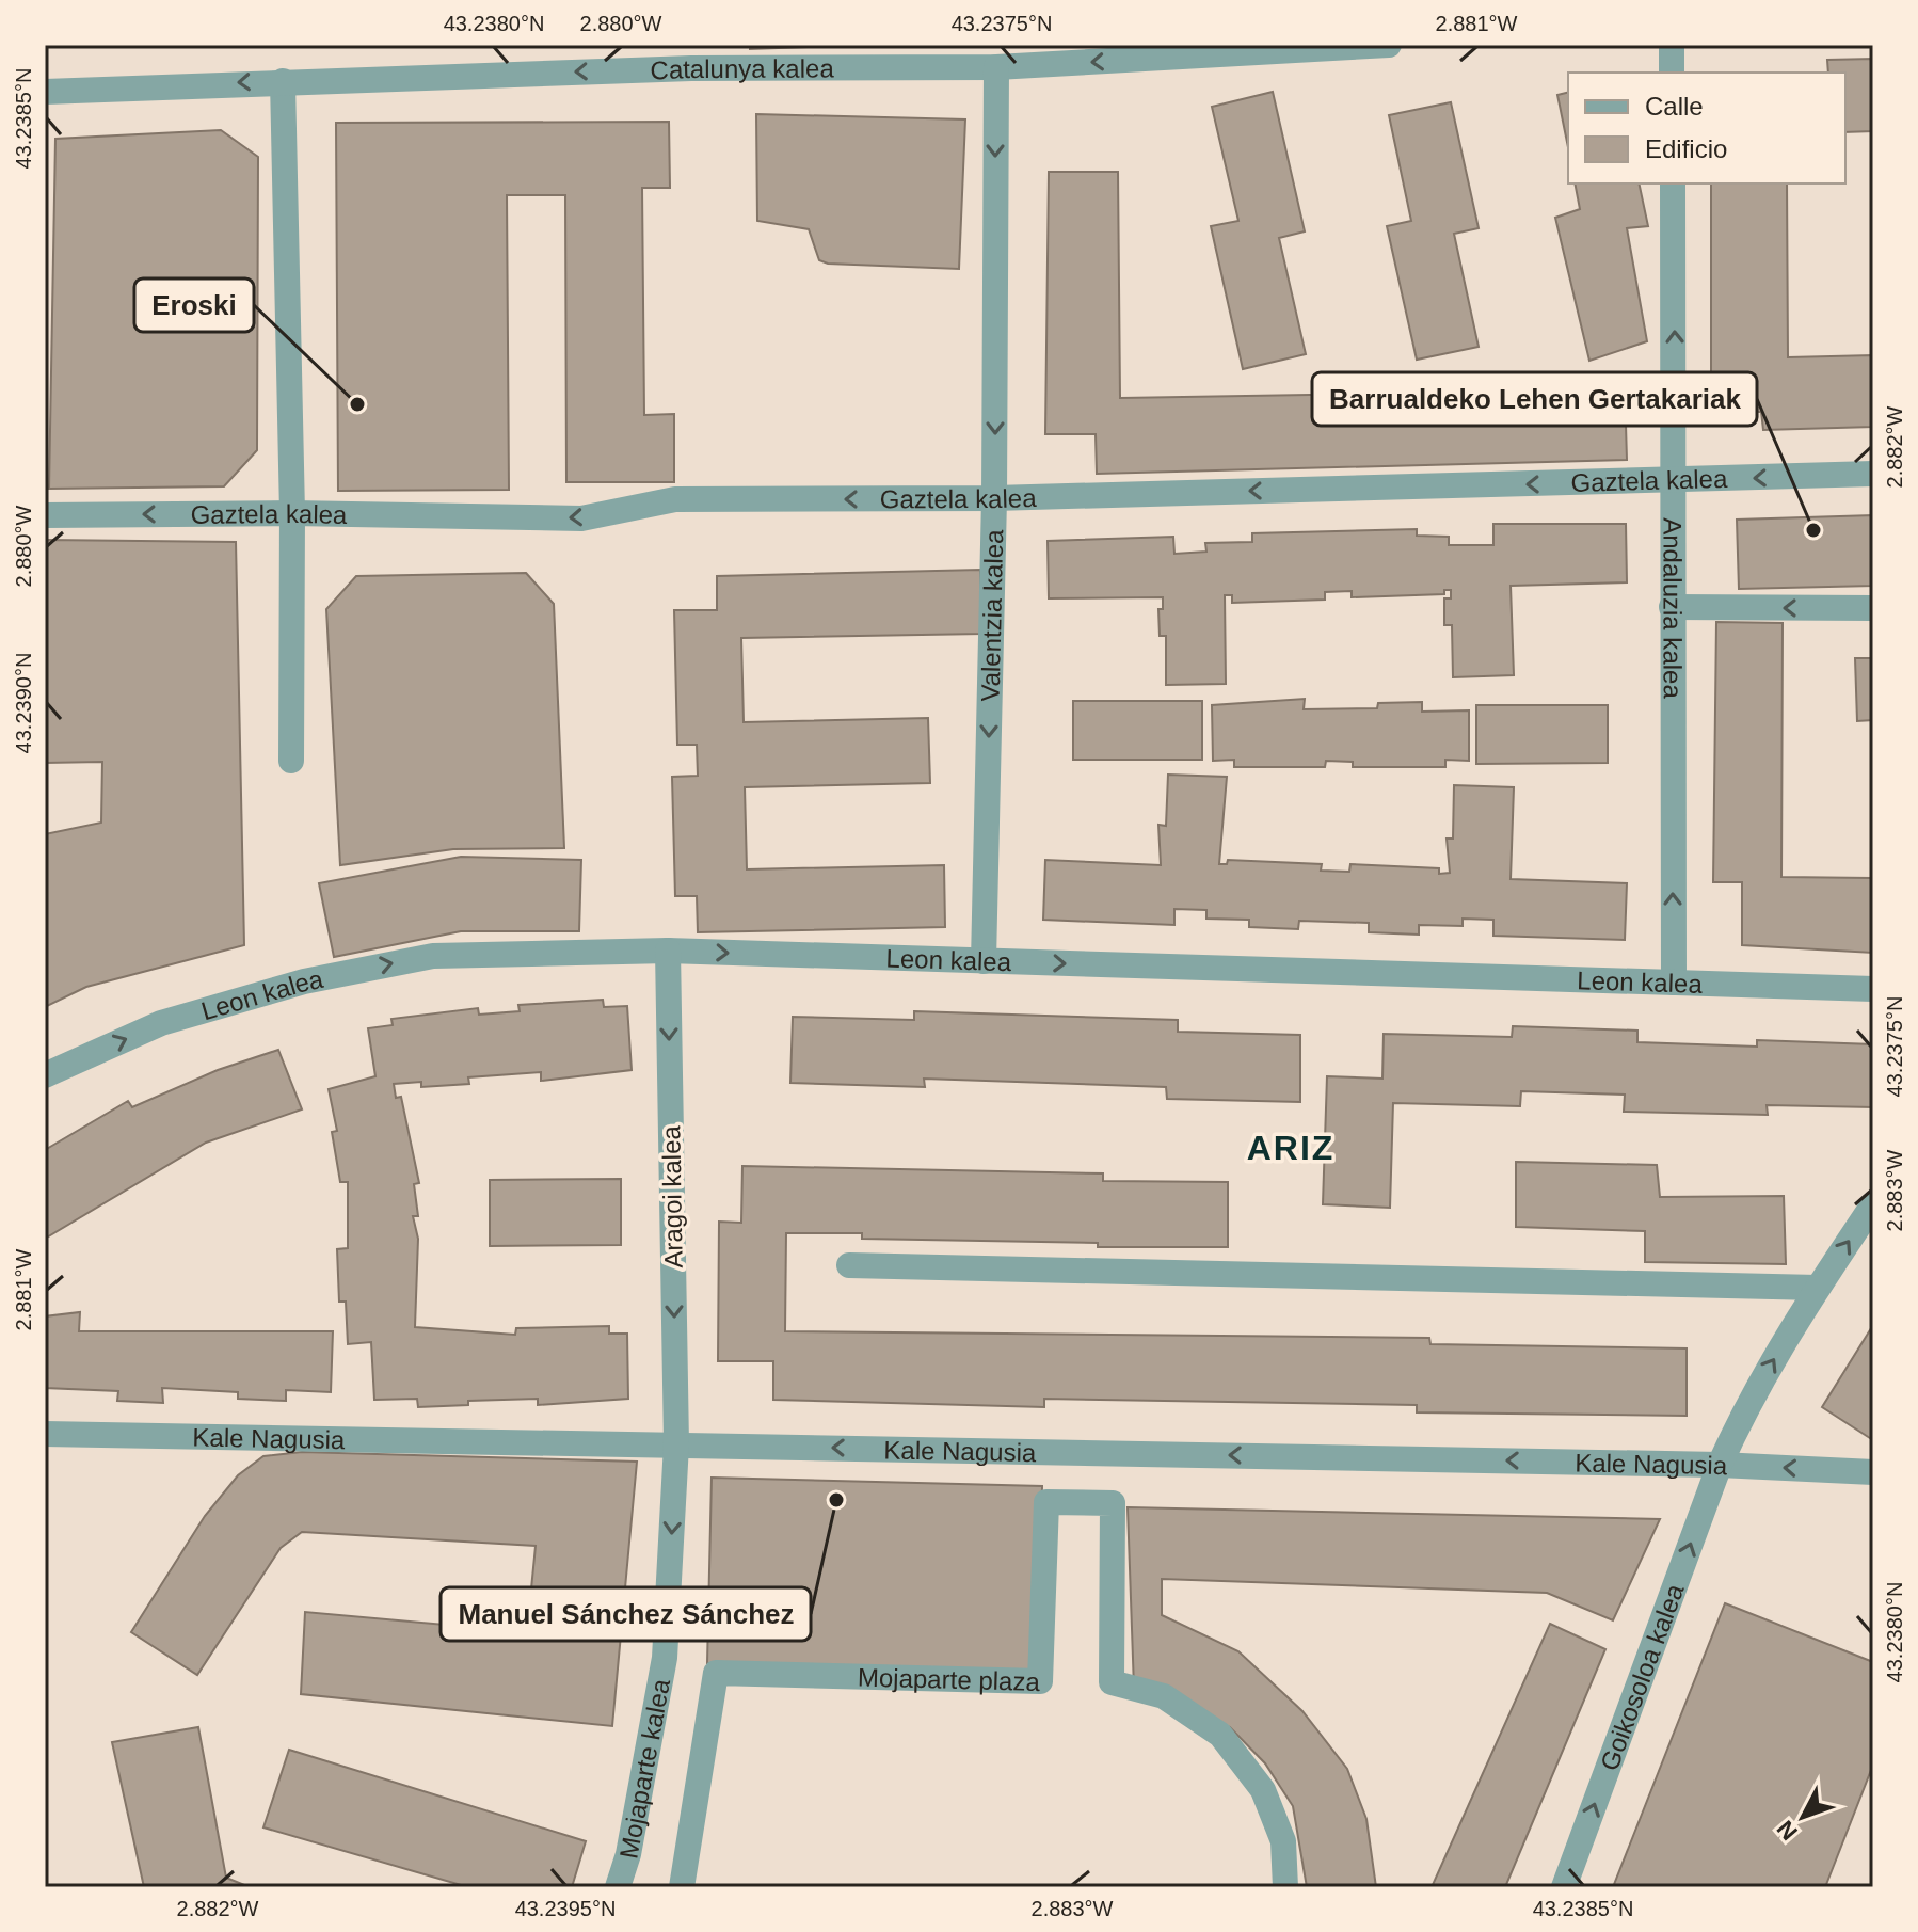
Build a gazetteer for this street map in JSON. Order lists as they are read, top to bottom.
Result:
{
  "streets": {
    "street": [
      "Catalunya kalea",
      "Gaztela kalea",
      "Andaluzia kalea",
      "Valentzia kalea",
      "Leon kalea",
      "Aragoi kalea",
      "Kale Nagusia",
      "Mojaparte plaza",
      "Goikosoloa kalea",
      "Mojaparte kalea"
    ]
  },
  "crossings": [
    ["Catalunya kalea", "Valentzia kalea"],
    ["Gaztela kalea", "Andaluzia kalea"],
    ["Gaztela kalea", "Valentzia kalea"],
    ["Andaluzia kalea", "Leon kalea"],
    ["Valentzia kalea", "Leon kalea"],
    ["Leon kalea", "Aragoi kalea"],
    ["Aragoi kalea", "Kale Nagusia"],
    ["Aragoi kalea", "Mojaparte kalea"],
    ["Kale Nagusia", "Goikosoloa kalea"],
    ["Kale Nagusia", "Mojaparte kalea"]
  ],
  "one_way": [
    "Catalunya kalea",
    "Gaztela kalea",
    "Andaluzia kalea",
    "Valentzia kalea",
    "Leon kalea",
    "Aragoi kalea",
    "Goikosoloa kalea",
    "Mojaparte kalea"
  ],
  "districts": ["ARIZ"],
  "places": ["Eroski", "Barrualdeko Lehen Gertakariak", "Manuel Sánchez Sánchez"],
  "legend": ["Calle", "Edificio"],
  "north": "bottom left",
  "coordinates": [
    "43.2380°N",
    "2.880°W",
    "43.2375°N",
    "2.881°W",
    "43.2385°N",
    "2.882°W",
    "43.2390°N",
    "2.883°W",
    "43.2395°N"
  ]
}
